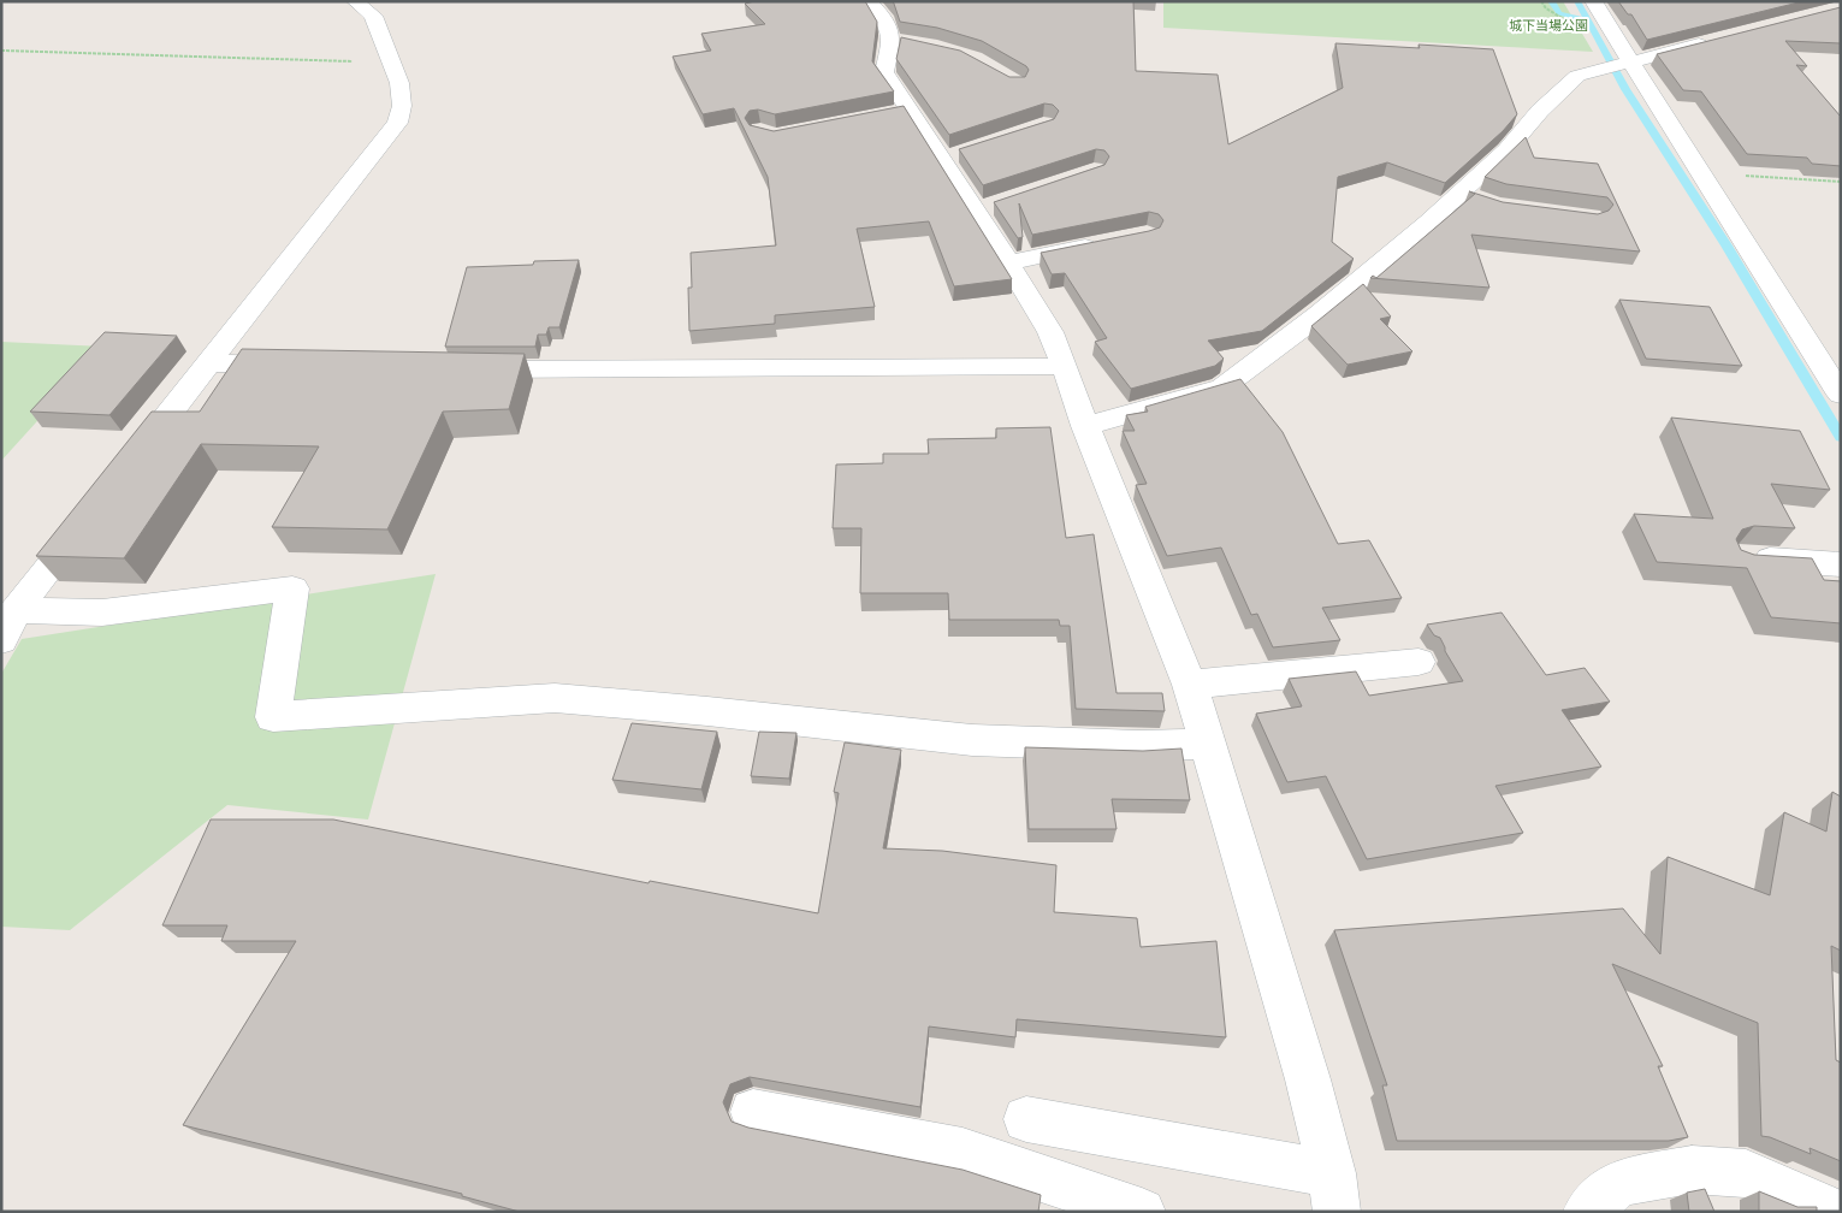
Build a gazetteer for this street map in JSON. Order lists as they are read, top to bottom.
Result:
{
  "parks": ["城下当場公園"]
}
